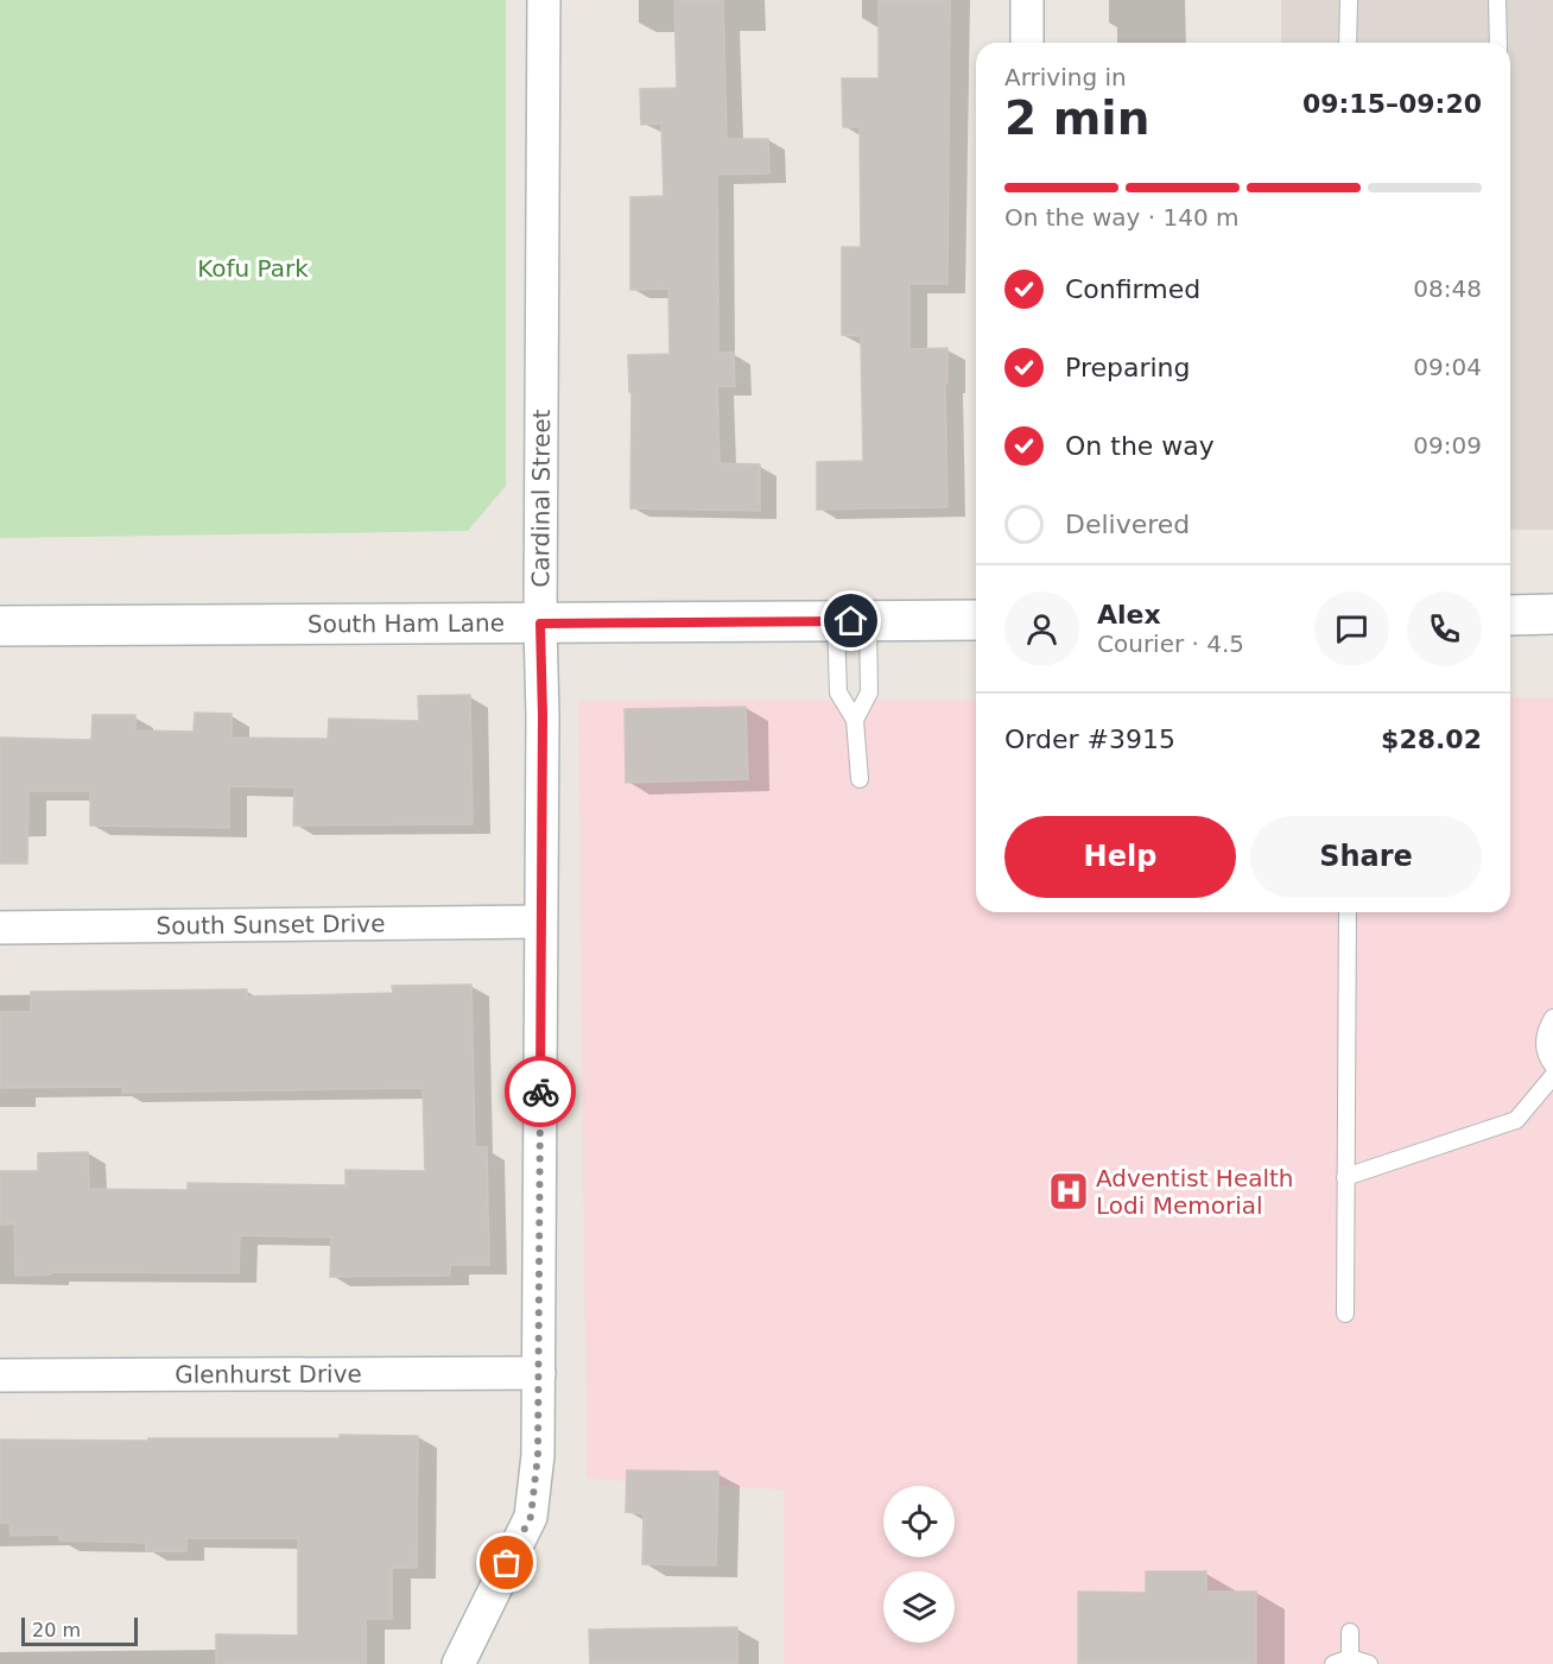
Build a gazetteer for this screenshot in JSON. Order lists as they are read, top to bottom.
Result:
{
  "streets": {
    "main road": ["South Ham Lane"],
    "street": ["Cardinal Street", "South Sunset Drive", "Glenhurst Drive"]
  },
  "crossings": [
    ["Cardinal Street", "South Ham Lane"],
    ["Cardinal Street", "South Sunset Drive"],
    ["Cardinal Street", "Glenhurst Drive"]
  ],
  "parks": ["Kofu Park"],
  "places": {
    "hospital": ["Adventist Health Lodi Memorial"]
  },
  "scale_bar": "20 m",
  "page": {
    "heading": ["2 min", "Arriving in", "09:15–09:20"],
    "panel": [
      "Alex",
      "Courier · 4.5",
      "Order #3915",
      "$28.02"
    ],
    "bar": "On the way · 140 m",
    "list": [
      ["Confirmed", "08:48"],
      ["Preparing", "09:04"],
      ["On the way", "09:09"],
      "Delivered"
    ],
    "buttons": ["Help", "Share"],
    "scale": "20 m"
  }
}
